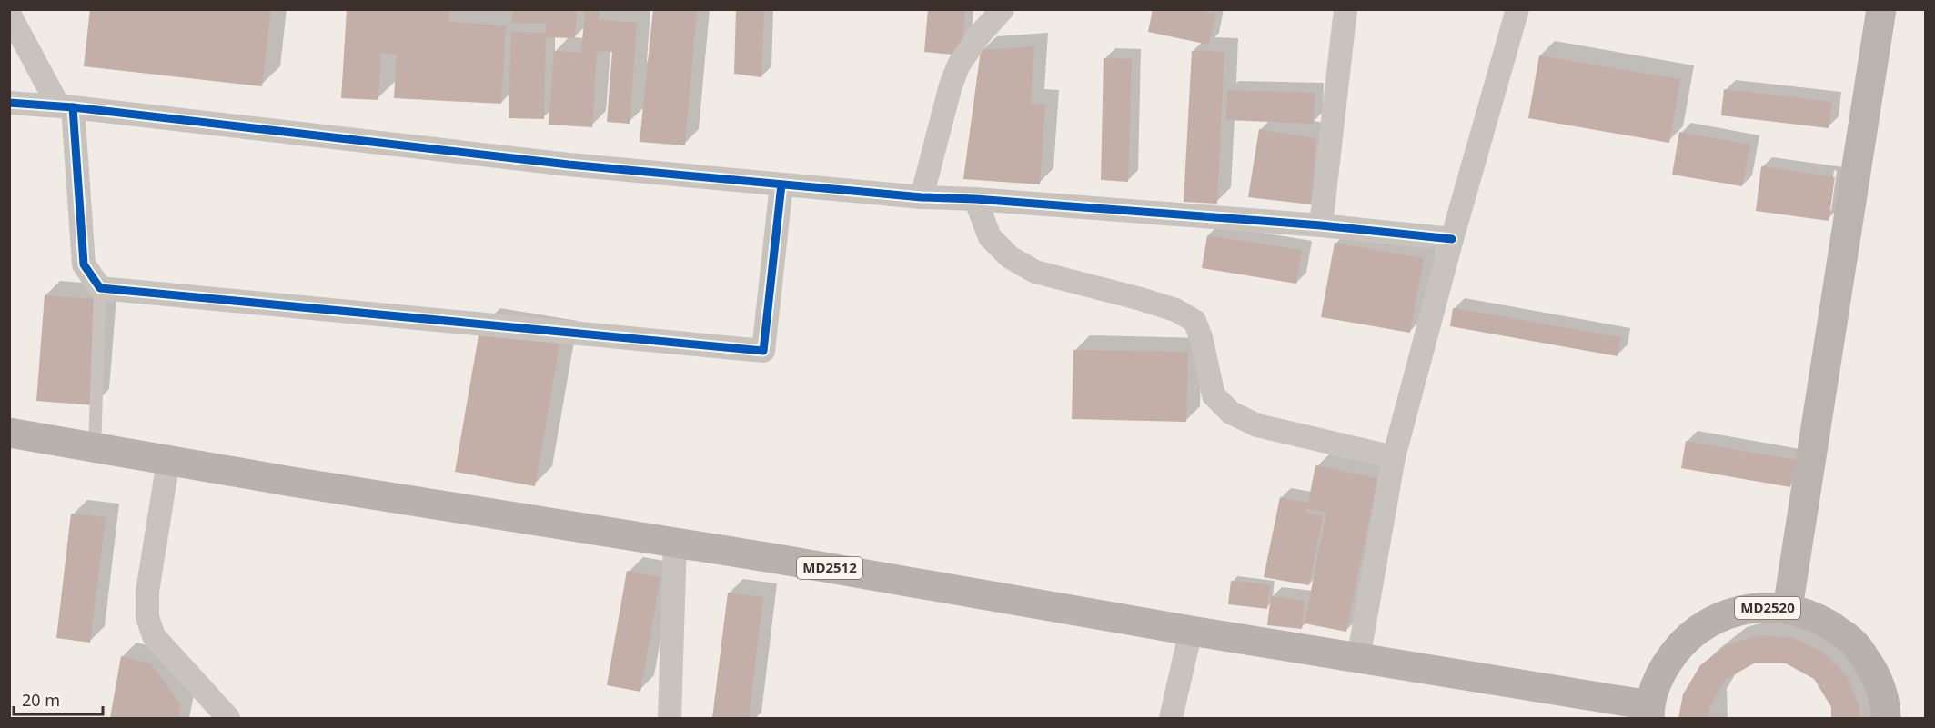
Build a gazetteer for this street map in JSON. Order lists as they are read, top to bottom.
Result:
{
  "streets": {
    "main road": ["MD2512", "MD2520"]
  },
  "crossings": [
    ["MD2512", "MD2520"]
  ],
  "scale_bar": "20 m"
}
